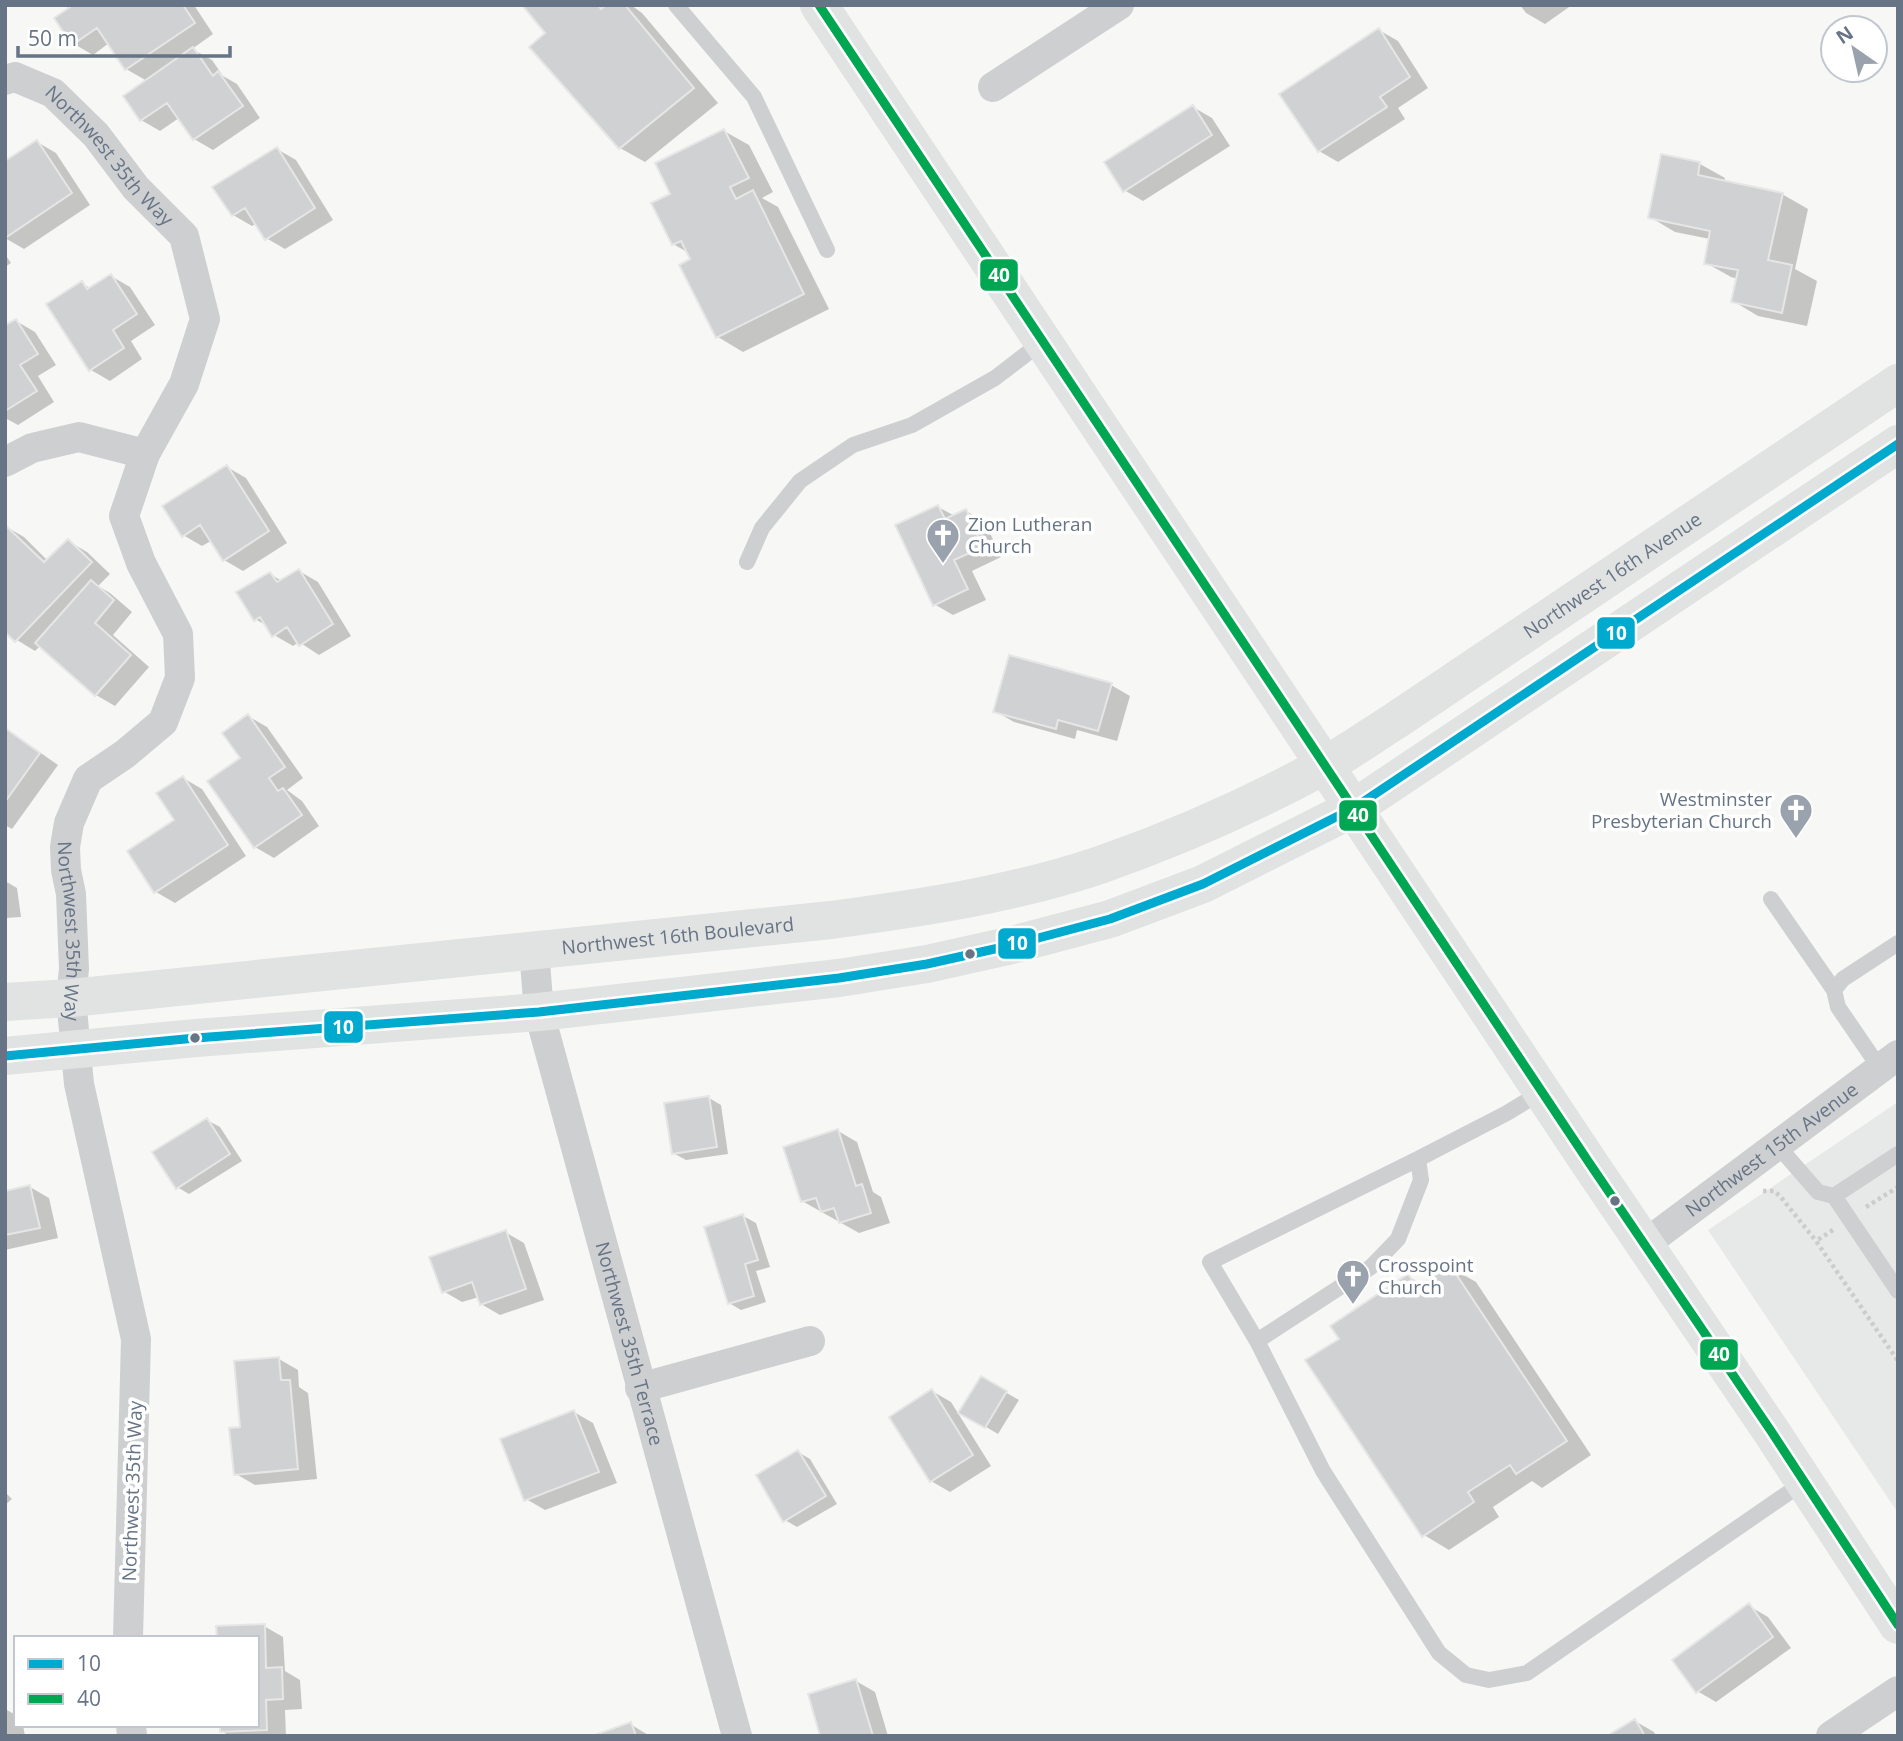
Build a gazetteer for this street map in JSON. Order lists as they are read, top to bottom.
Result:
{
  "streets": {
    "main road": ["Northwest 16th Avenue", "Northwest 16th Boulevard"],
    "street": ["Northwest 35th Way", "Northwest 15th Avenue", "Northwest 35th Terrace"]
  },
  "crossings": [
    ["Northwest 35th Way", "Northwest 16th Boulevard"],
    ["Northwest 16th Avenue", "Northwest 16th Boulevard"],
    ["Northwest 16th Boulevard", "Northwest 35th Terrace"]
  ],
  "places": {
    "church": ["Zion Lutheran Church", "Westminster Presbyterian Church", "Crosspoint Church"]
  },
  "lines": ["transit line 40", "transit line 10"],
  "legend": ["10", "40"],
  "scale_bar": "50 m",
  "north": "top left"
}
